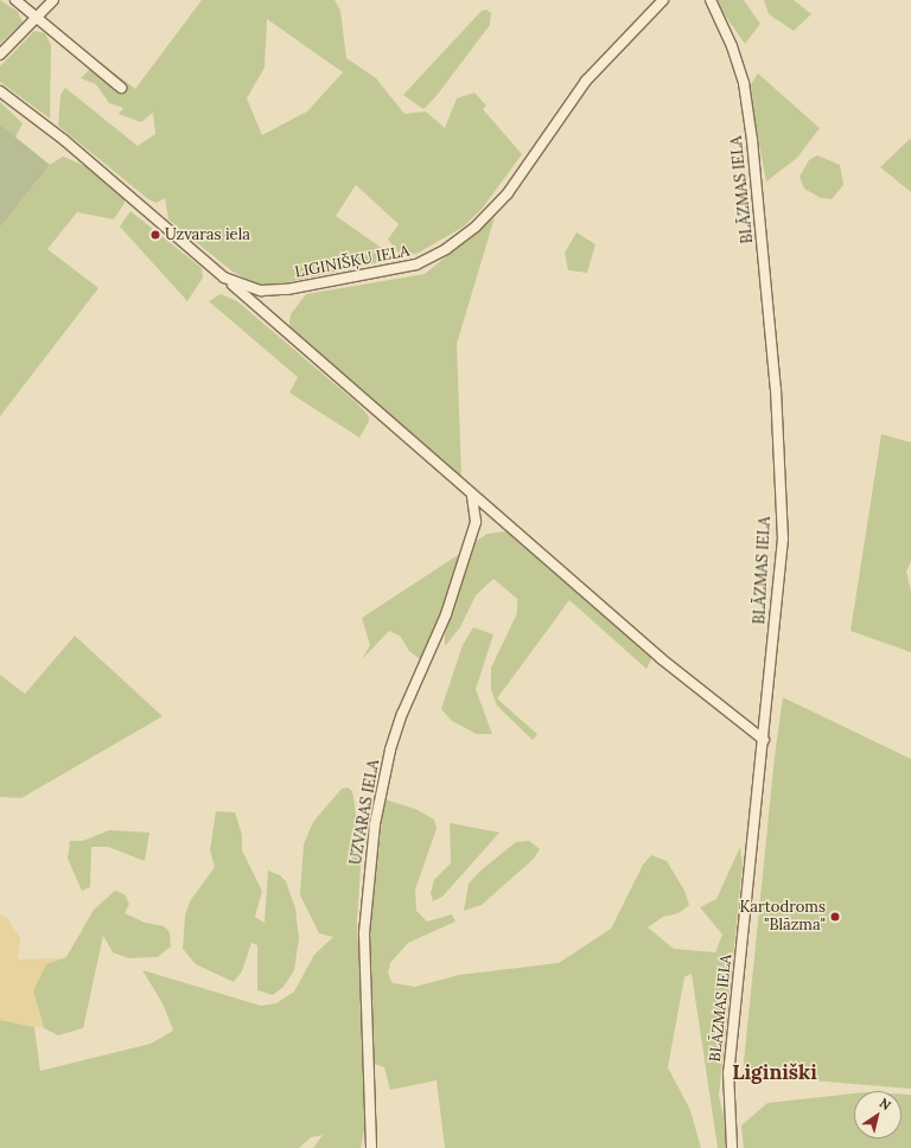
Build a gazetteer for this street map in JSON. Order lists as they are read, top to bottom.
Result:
{
  "streets": {
    "street": ["BLĀZMAS IELA", "LIGINIŠĶU IELA", "UZVARAS IELA"]
  },
  "districts": ["Liginiški"],
  "places": ["Uzvaras iela", "Kartodroms \"Blāzma\""],
  "north": "top right"
}
